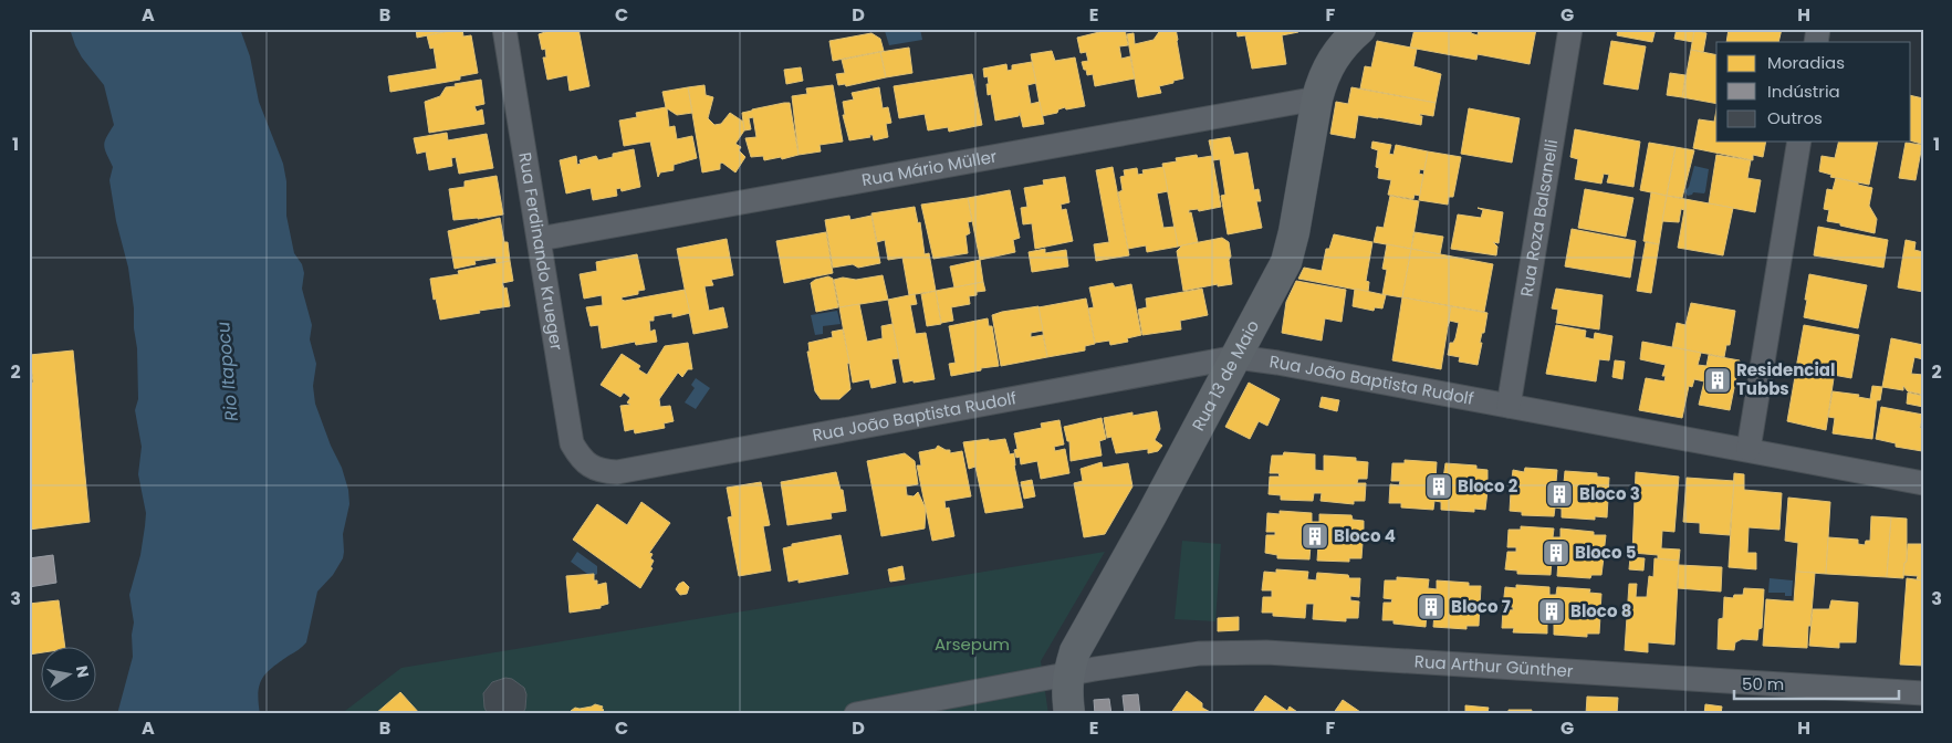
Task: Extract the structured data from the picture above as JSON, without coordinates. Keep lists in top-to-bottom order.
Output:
{
  "streets": {
    "main road": ["Rua 13 de Maio"],
    "street": [
      "Rua Mário Müller",
      "Rua Roza Balsanelli",
      "Rua Ferdinando Krueger",
      "Rua João Baptista Rudolf",
      "Rua Arthur Günther"
    ]
  },
  "crossings": [
    ["Rua Mário Müller", "Rua Ferdinando Krueger"],
    ["Rua Mário Müller", "Rua 13 de Maio"],
    ["Rua Roza Balsanelli", "Rua João Baptista Rudolf"],
    ["Rua Ferdinando Krueger", "Rua João Baptista Rudolf"],
    ["Rua 13 de Maio", "Rua João Baptista Rudolf"],
    ["Rua 13 de Maio", "Rua Arthur Günther"]
  ],
  "water": ["Rio Itapocu"],
  "parks": ["Arsepum"],
  "places": {
    "building": [
      "Residencial Tubbs",
      "Bloco 2",
      "Bloco 3",
      "Bloco 4",
      "Bloco 5",
      "Bloco 7",
      "Bloco 8"
    ]
  },
  "legend": ["Moradias", "Indústria", "Outros"],
  "scale_bar": "50 m",
  "north": "right",
  "grid": {
    "columns": [
      "A",
      "B",
      "C",
      "D",
      "E",
      "F",
      "G",
      "H"
    ],
    "rows": ["1", "2", "3"]
  }
}
